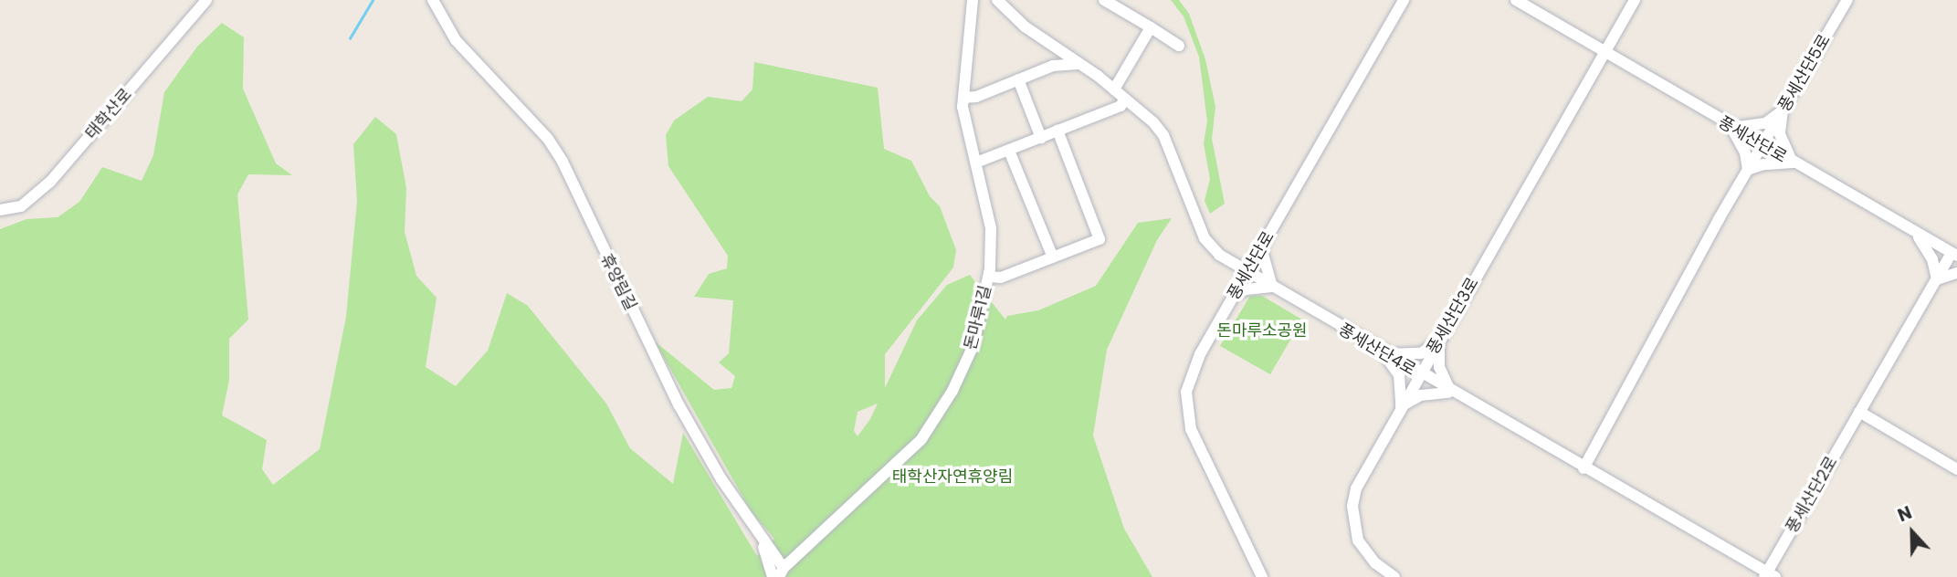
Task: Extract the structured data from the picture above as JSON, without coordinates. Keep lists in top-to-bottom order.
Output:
{
  "streets": {
    "street": [
      "풍세산단5로",
      "태학산로",
      "풍세산단로",
      "휴양림길",
      "풍세산단3로",
      "돈마루1길",
      "풍세산단4로",
      "풍세산단2로"
    ]
  },
  "crossings": [
    ["풍세산단5로", "풍세산단로"],
    ["풍세산단로", "풍세산단3로"],
    ["풍세산단로", "풍세산단4로"],
    ["풍세산단로", "풍세산단2로"],
    ["휴양림길", "돈마루1길"],
    ["풍세산단3로", "풍세산단4로"],
    ["풍세산단4로", "풍세산단2로"]
  ],
  "parks": ["돈마루소공원", "태학산자연휴양림"],
  "north": "top"
}
